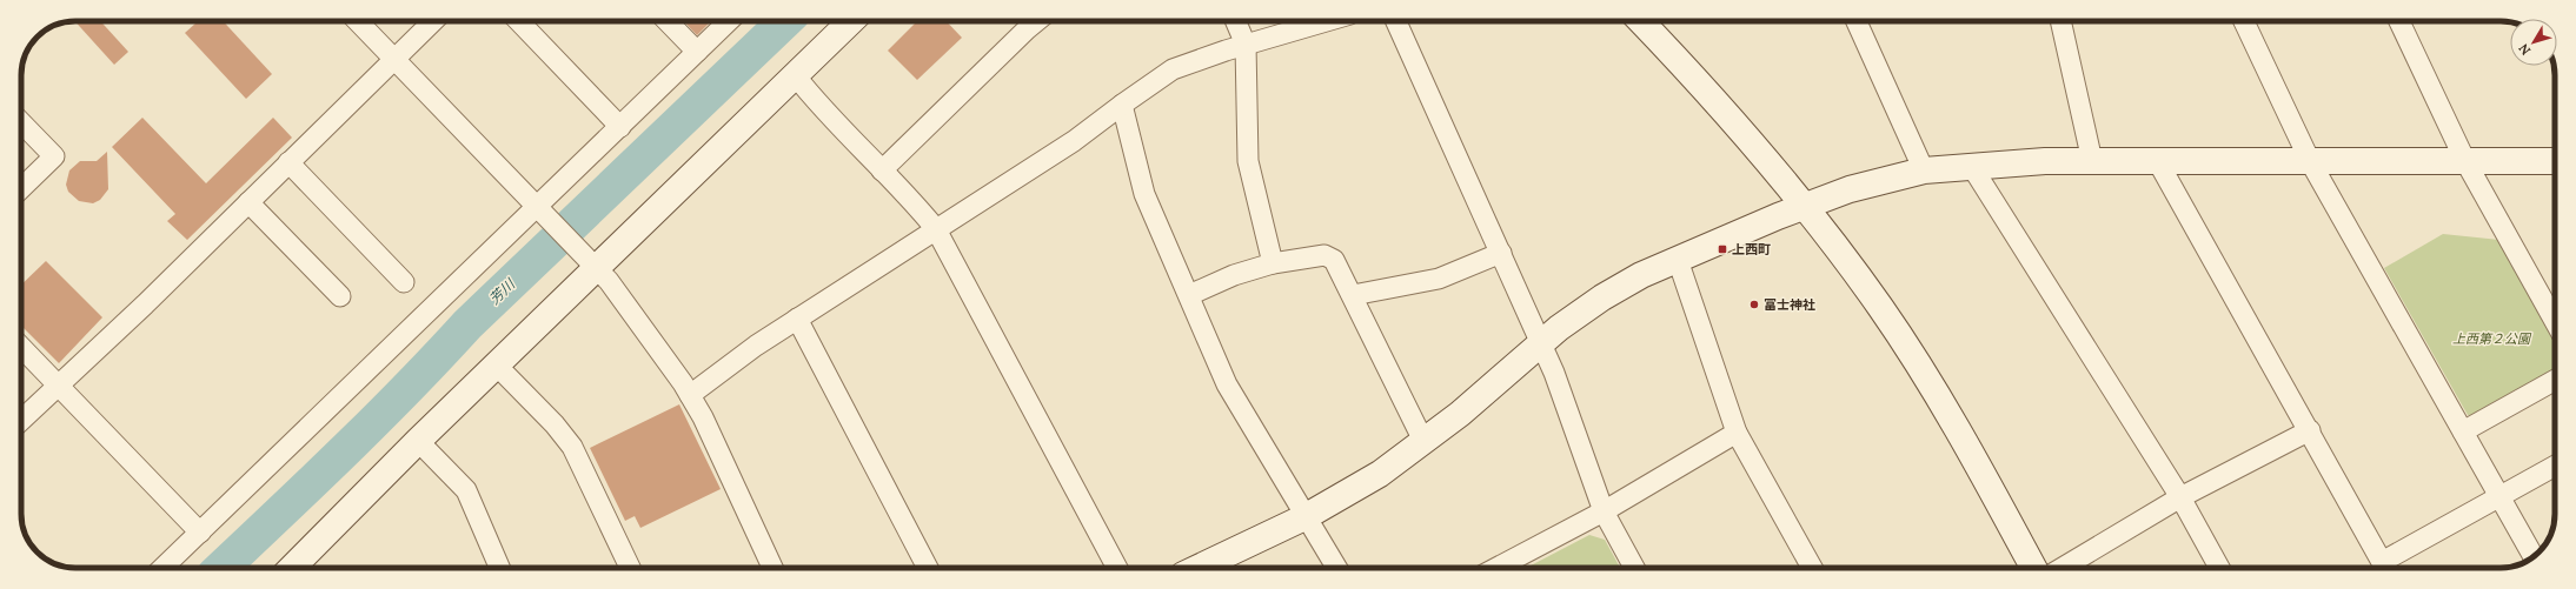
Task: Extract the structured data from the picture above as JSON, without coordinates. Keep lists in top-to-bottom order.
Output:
{
  "water": ["芳川"],
  "parks": ["上西第２公園"],
  "places": {
    "transit": ["上西町"],
    "other": ["冨士神社"]
  },
  "north": "bottom left"
}
